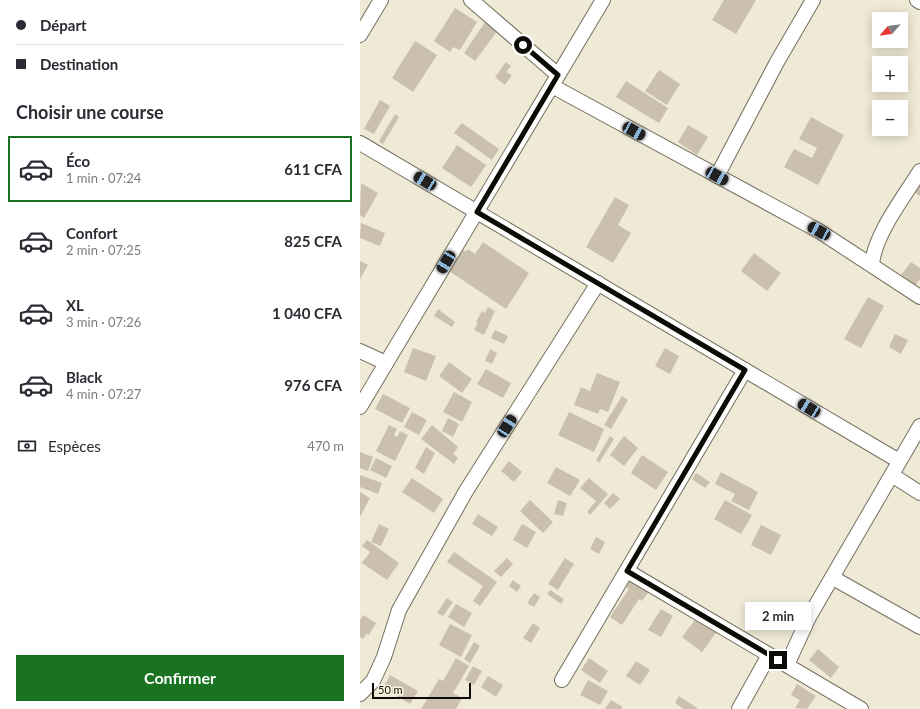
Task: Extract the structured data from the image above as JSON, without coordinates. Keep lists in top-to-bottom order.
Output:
{
  "scale_bar": "50 m",
  "north": "bottom left",
  "page": {
    "banner": ["Départ", "Destination"],
    "map_buttons": ["+", "−"],
    "heading": "Choisir une course",
    "list": [
      {
        "name": "Éco",
        "note": "1 min · 07:24",
        "value": "611 CFA"
      },
      {
        "name": "Confort",
        "note": "2 min · 07:25",
        "value": "825 CFA"
      },
      {
        "name": "XL",
        "note": "3 min · 07:26",
        "value": "1 040 CFA"
      },
      {
        "name": "Black",
        "note": "4 min · 07:27",
        "value": "976 CFA"
      }
    ],
    "pay": ["Espèces", "470 m"],
    "bubble": "2 min",
    "buttons": "Confirmer",
    "scale": "50 m"
  }
}
